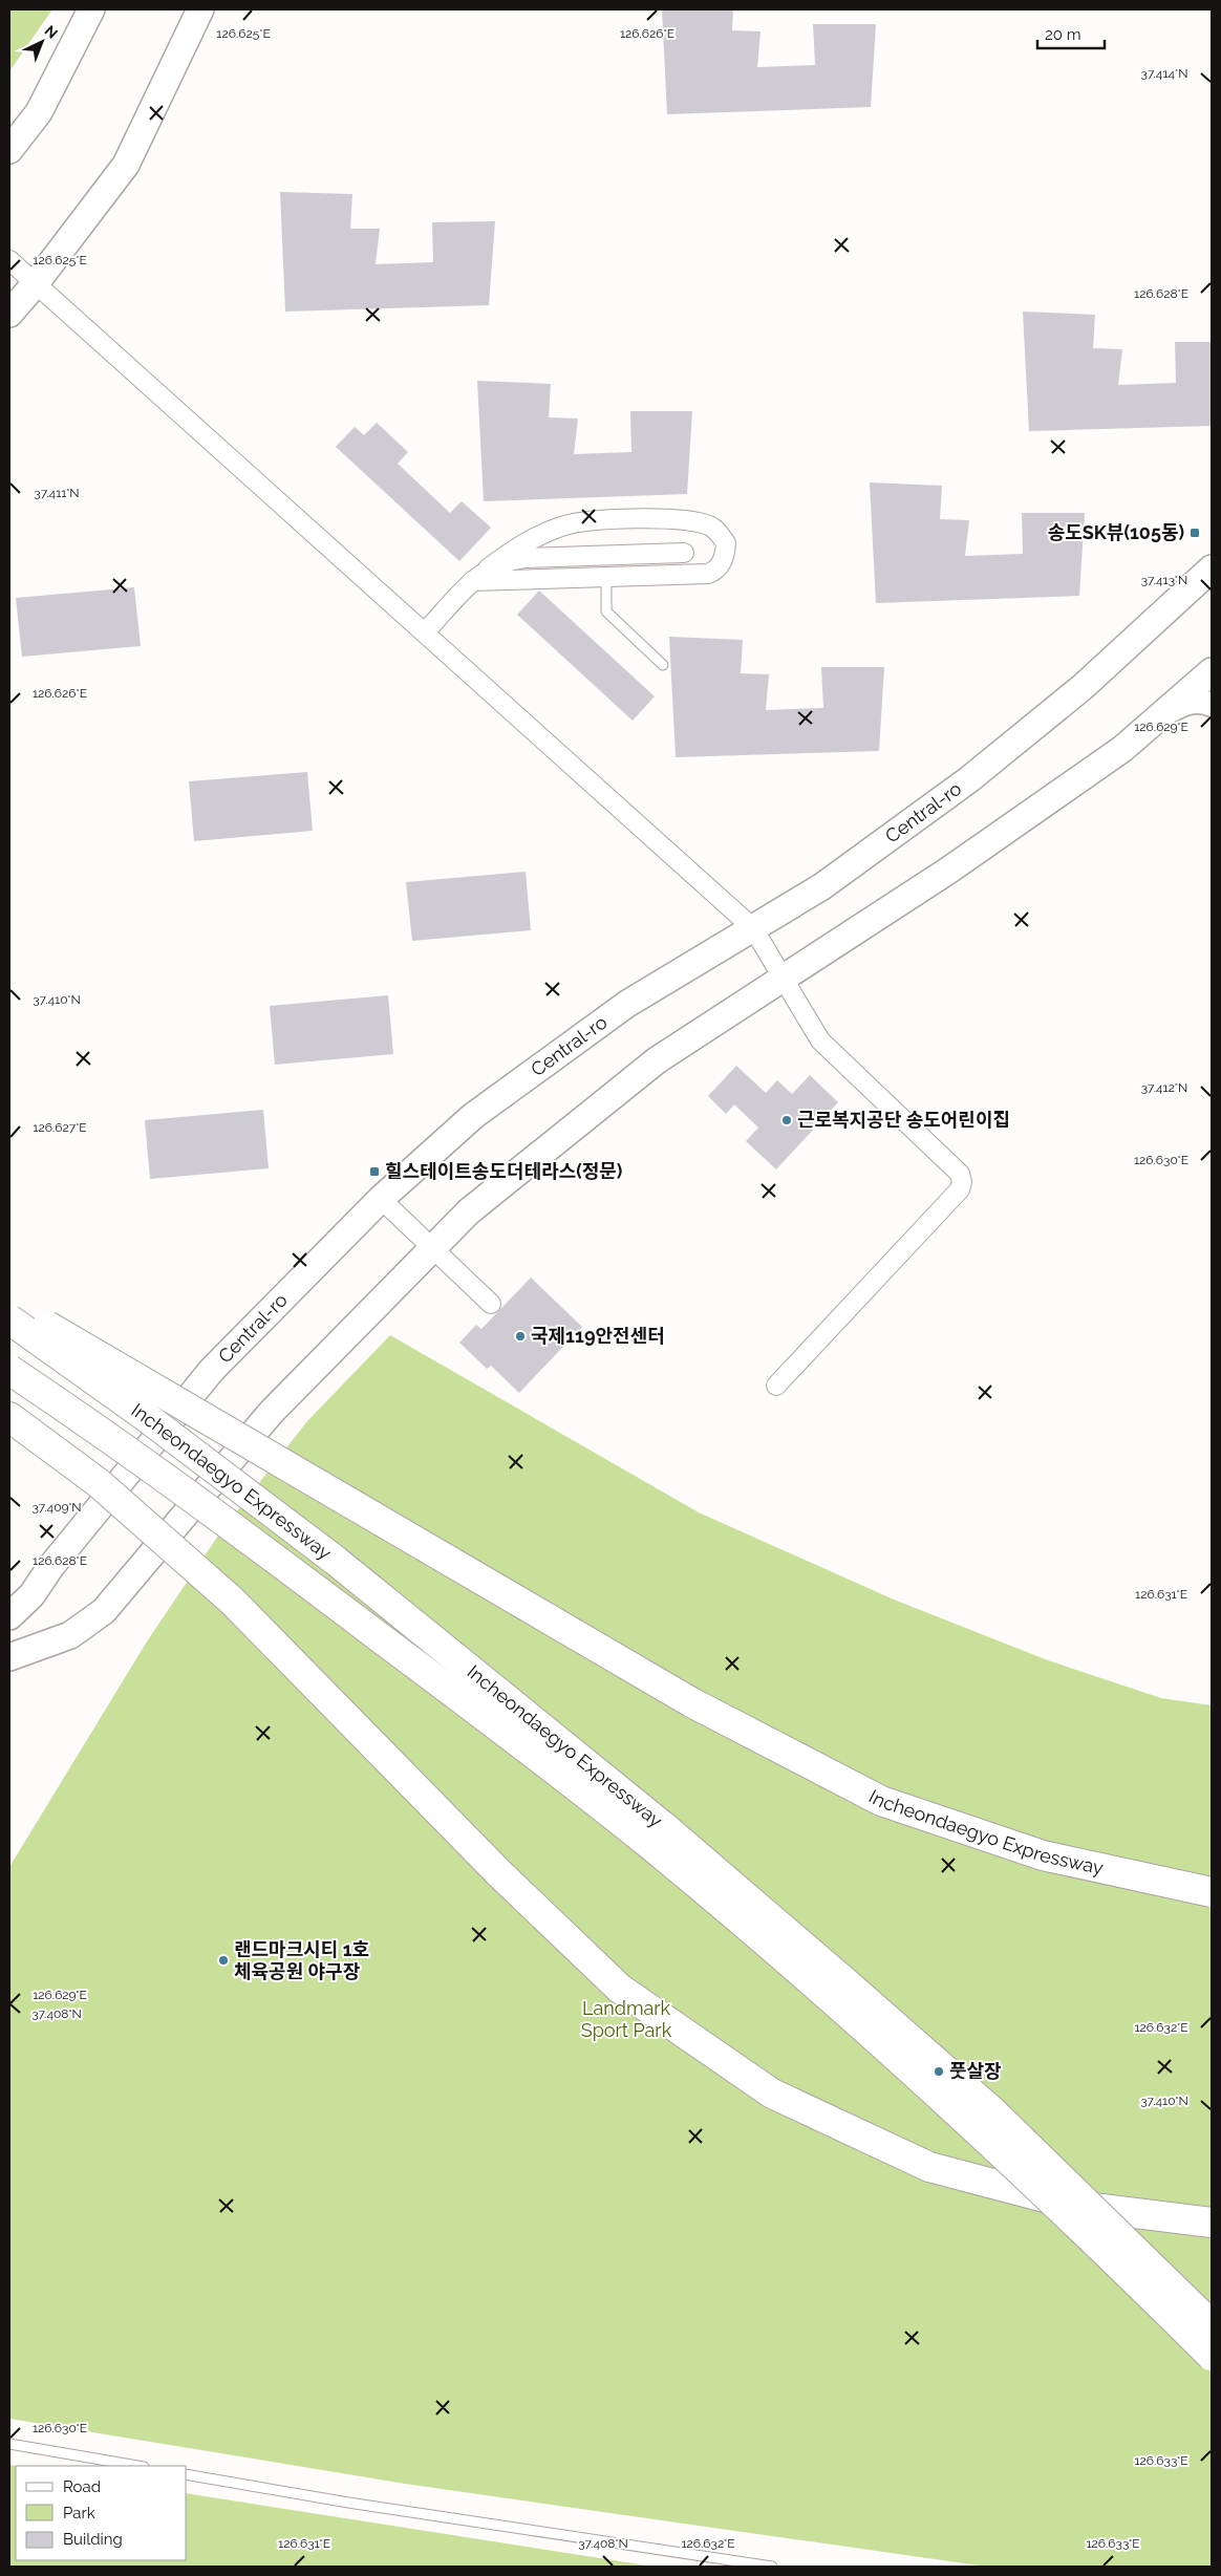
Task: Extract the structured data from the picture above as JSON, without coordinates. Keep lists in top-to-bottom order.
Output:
{
  "streets": {
    "highway": ["Incheondaegyo Expressway"],
    "main road": ["Central-ro"]
  },
  "parks": ["Landmark Sport Park"],
  "places": {
    "transit": ["송도SK뷰(105동)", "힐스테이트송도더테라스(정문)"],
    "other": [
      "근로복지공단 송도어린이집",
      "국제119안전센터",
      "랜드마크시티 1호 체육공원 야구장",
      "풋살장"
    ]
  },
  "legend": ["Road", "Park", "Building"],
  "scale_bar": "20 m",
  "north": "top right",
  "coordinates": [
    "126.625°E",
    "126.626°E",
    "37.414°N",
    "126.628°E",
    "37.411°N",
    "37.413°N",
    "126.629°E",
    "37.410°N",
    "37.412°N",
    "126.627°E",
    "126.630°E",
    "37.409°N",
    "126.631°E",
    "37.408°N",
    "126.632°E",
    "126.633°E"
  ]
}
